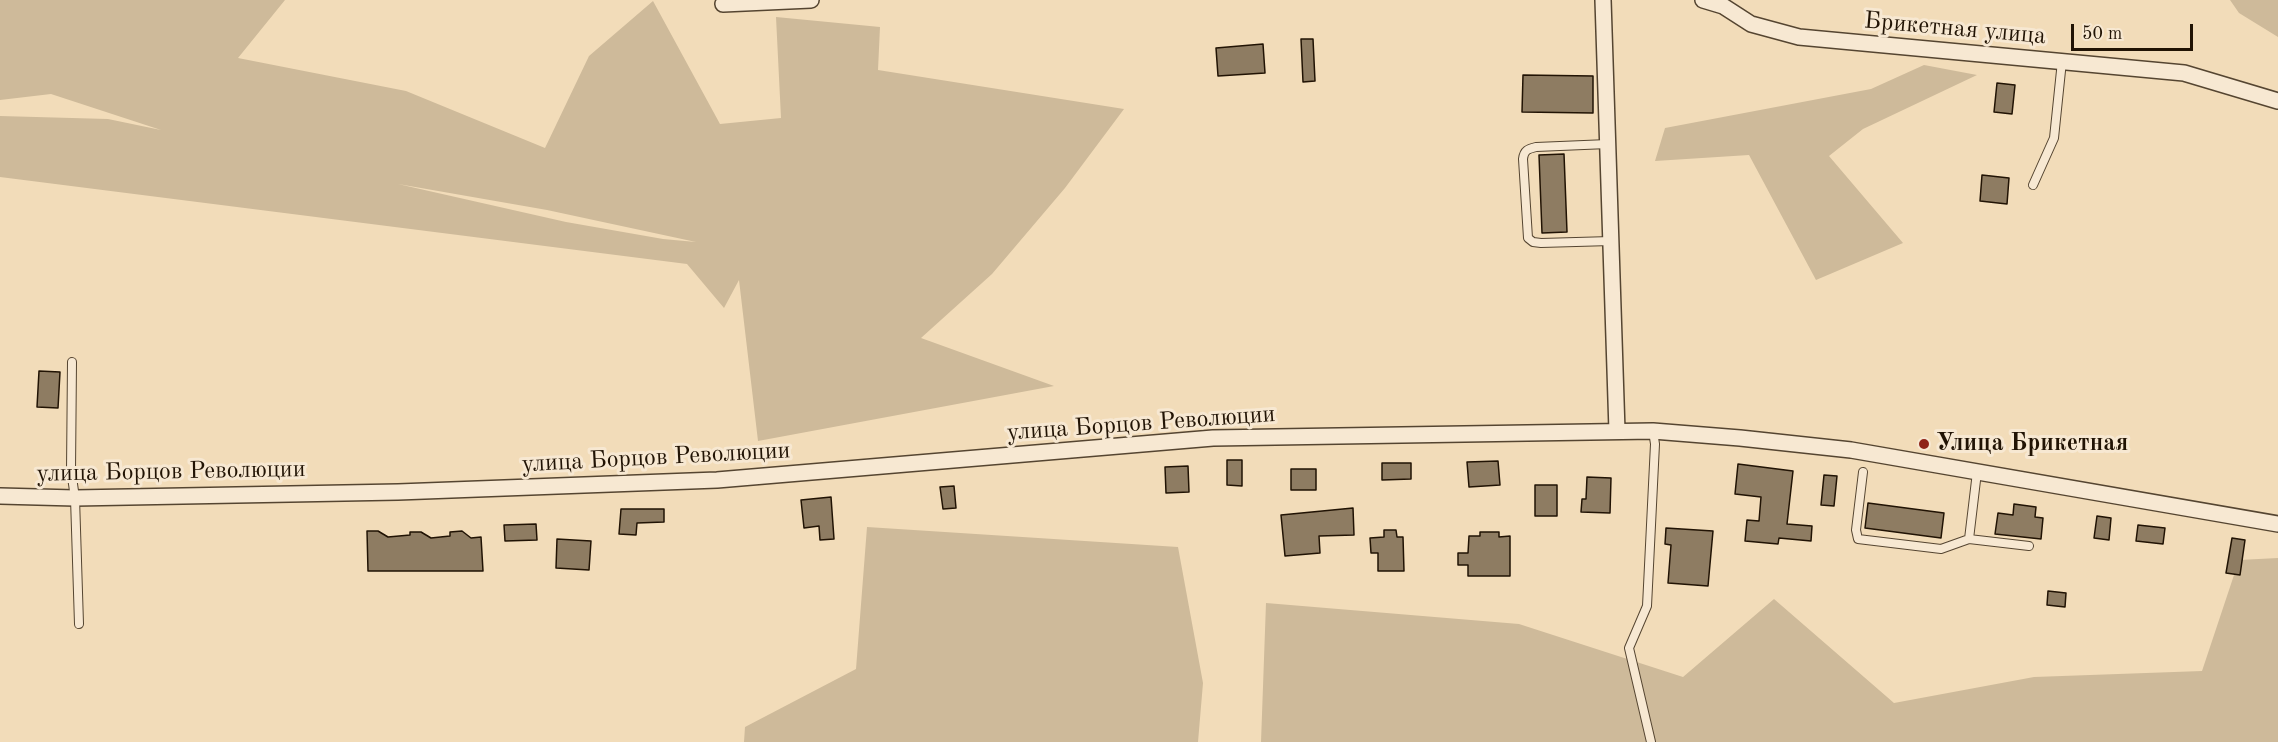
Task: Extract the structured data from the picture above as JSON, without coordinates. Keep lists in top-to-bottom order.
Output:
{
  "streets": {
    "street": ["Брикетная улица", "улица Борцов Революции"]
  },
  "places": ["Улица Брикетная"],
  "scale_bar": "50 m"
}
